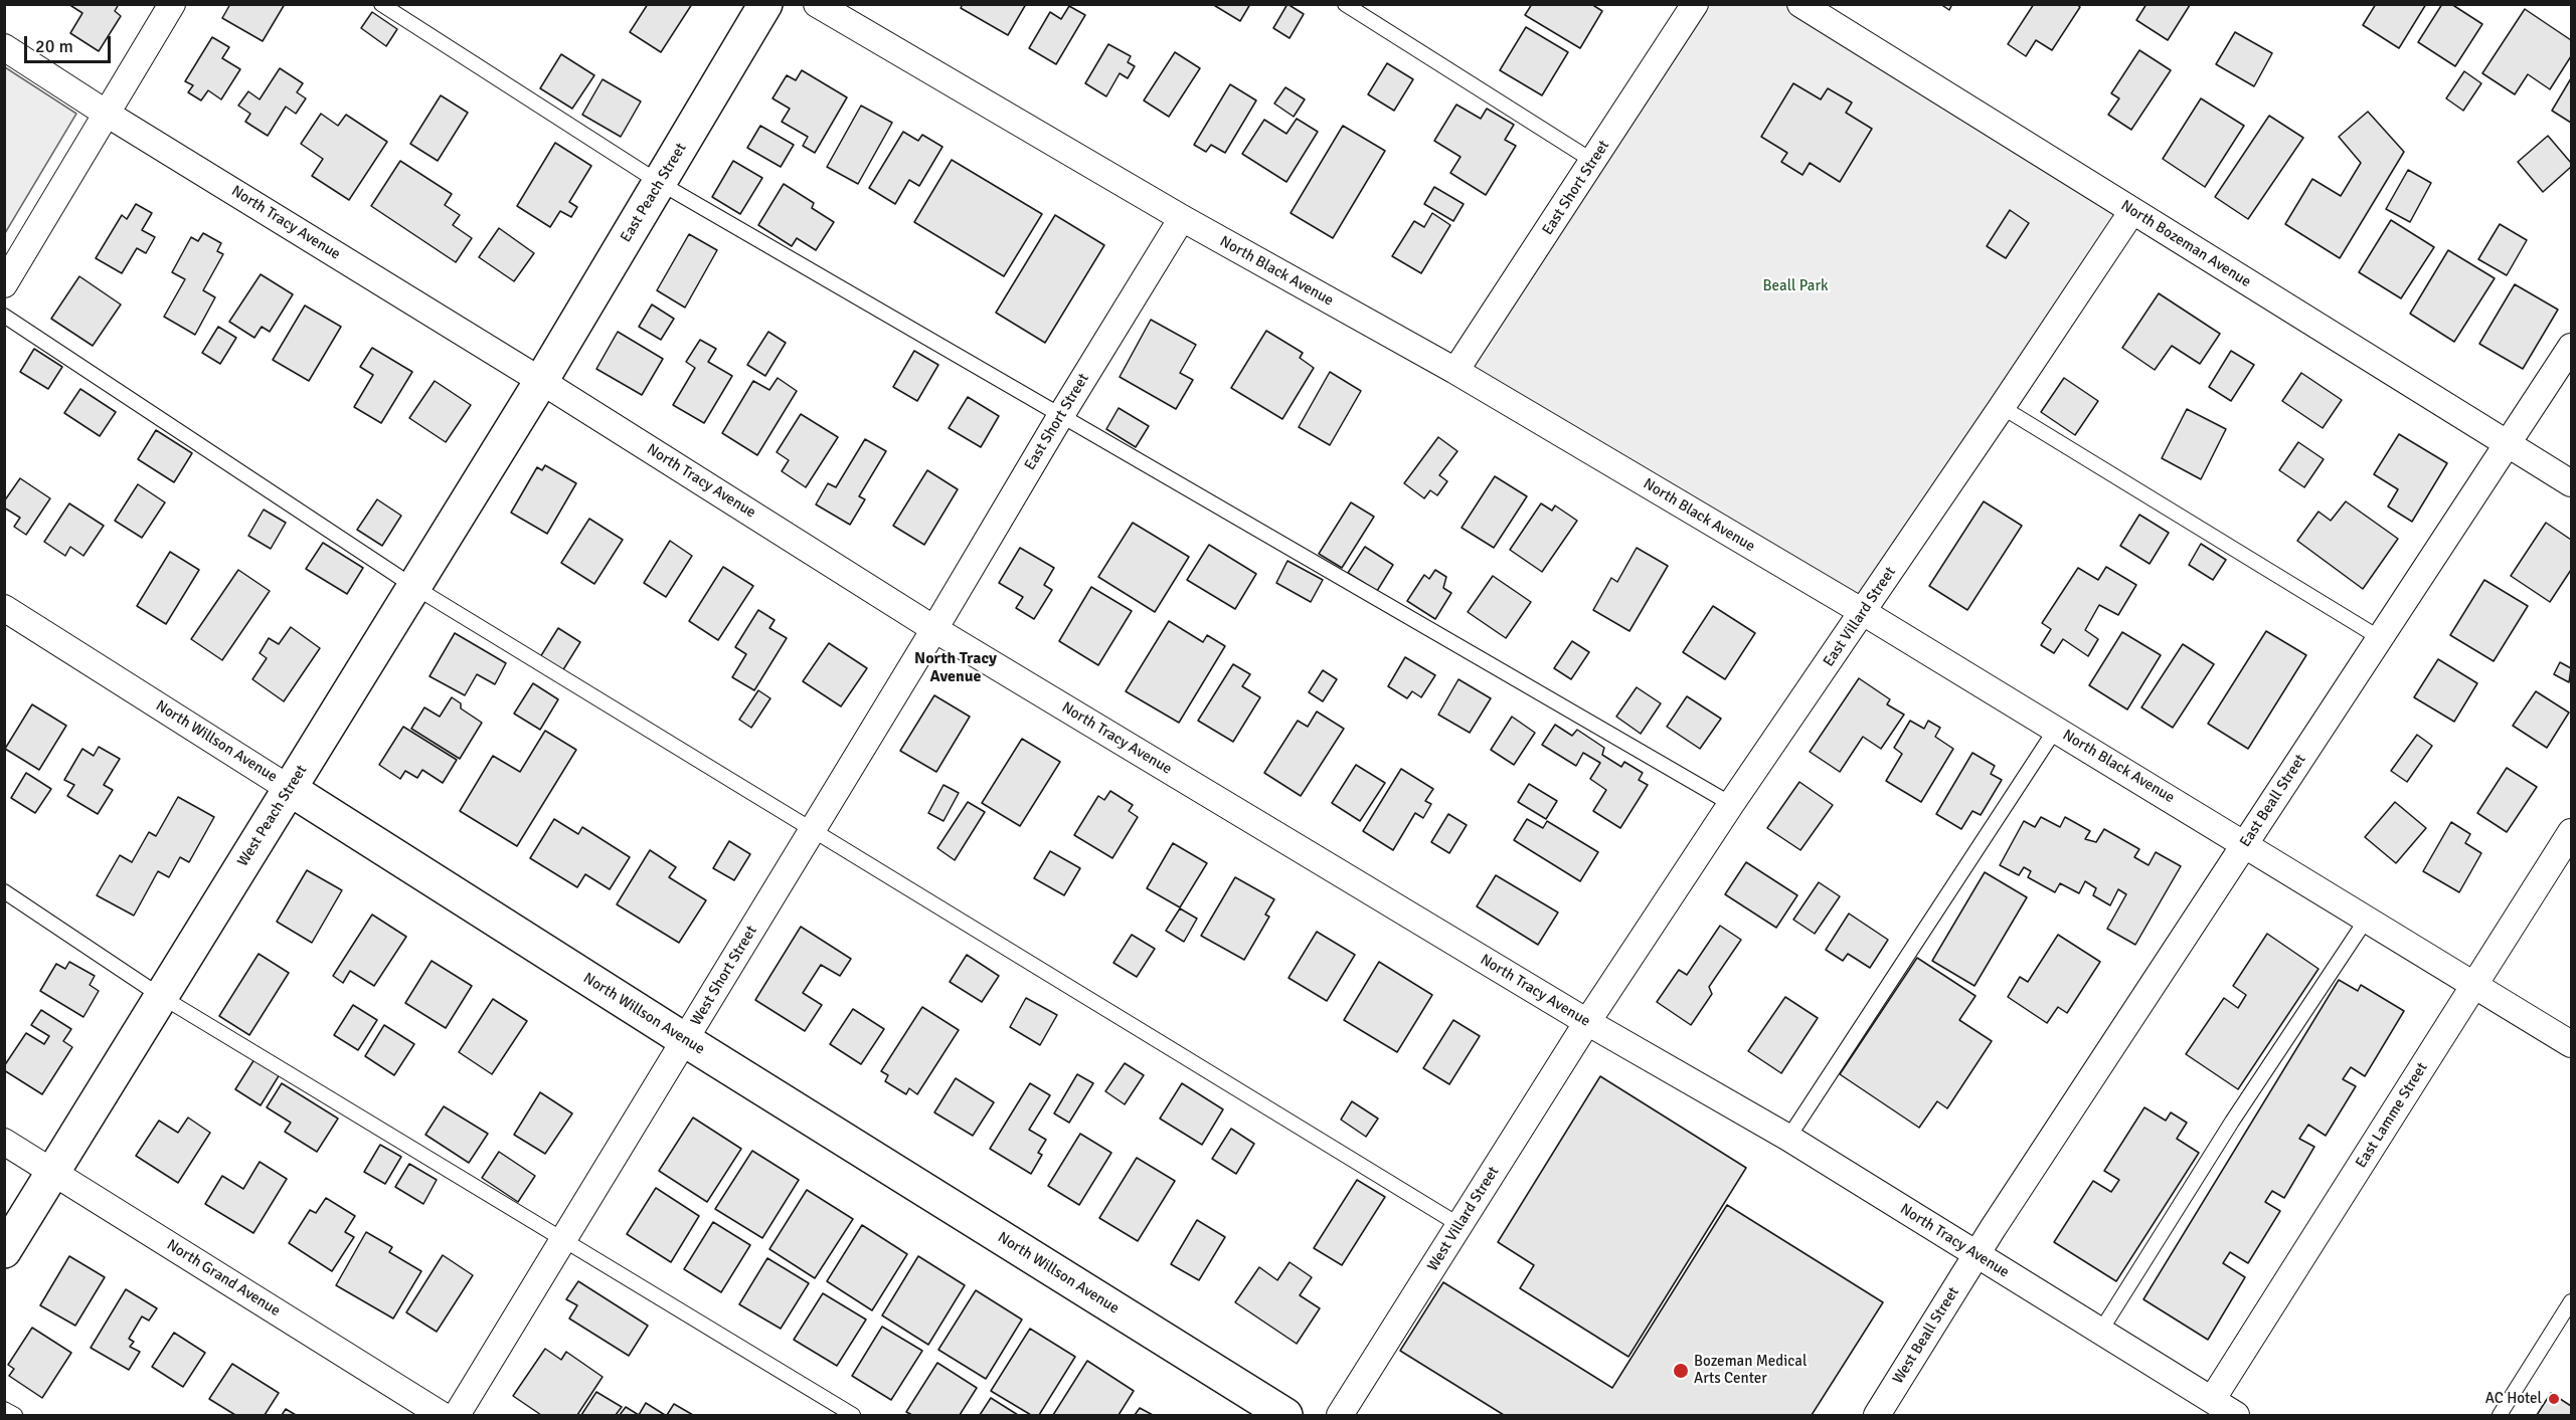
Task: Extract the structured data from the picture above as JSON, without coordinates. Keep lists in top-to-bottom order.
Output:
{
  "streets": {
    "main road": ["East Peach Street", "North Willson Avenue", "West Peach Street"],
    "street": [
      "East Short Street",
      "North Tracy Avenue",
      "North Bozeman Avenue",
      "North Black Avenue",
      "East Villard Street",
      "East Beall Street",
      "West Short Street",
      "East Lamme Street",
      "West Villard Street",
      "North Grand Avenue",
      "West Beall Street"
    ]
  },
  "crossings": [
    ["East Short Street", "North Tracy Avenue"],
    ["East Short Street", "North Black Avenue"],
    ["East Short Street", "West Short Street"],
    ["East Peach Street", "North Tracy Avenue"],
    ["East Peach Street", "West Peach Street"],
    ["North Tracy Avenue", "East Villard Street"],
    ["North Tracy Avenue", "East Beall Street"],
    ["North Tracy Avenue", "West Peach Street"],
    ["North Tracy Avenue", "West Short Street"],
    ["North Tracy Avenue", "East Lamme Street"],
    ["North Tracy Avenue", "West Villard Street"],
    ["North Tracy Avenue", "West Beall Street"],
    ["North Bozeman Avenue", "East Villard Street"],
    ["North Bozeman Avenue", "East Beall Street"],
    ["North Black Avenue", "East Villard Street"],
    ["North Black Avenue", "East Beall Street"],
    ["North Black Avenue", "East Lamme Street"],
    ["East Villard Street", "West Villard Street"],
    ["North Willson Avenue", "West Peach Street"],
    ["North Willson Avenue", "West Short Street"],
    ["East Beall Street", "West Beall Street"],
    ["West Peach Street", "North Grand Avenue"]
  ],
  "districts": ["North Tracy Avenue"],
  "parks": ["Beall Park"],
  "places": ["Bozeman Medical Arts Center", "AC Hotel"],
  "scale_bar": "20 m"
}
